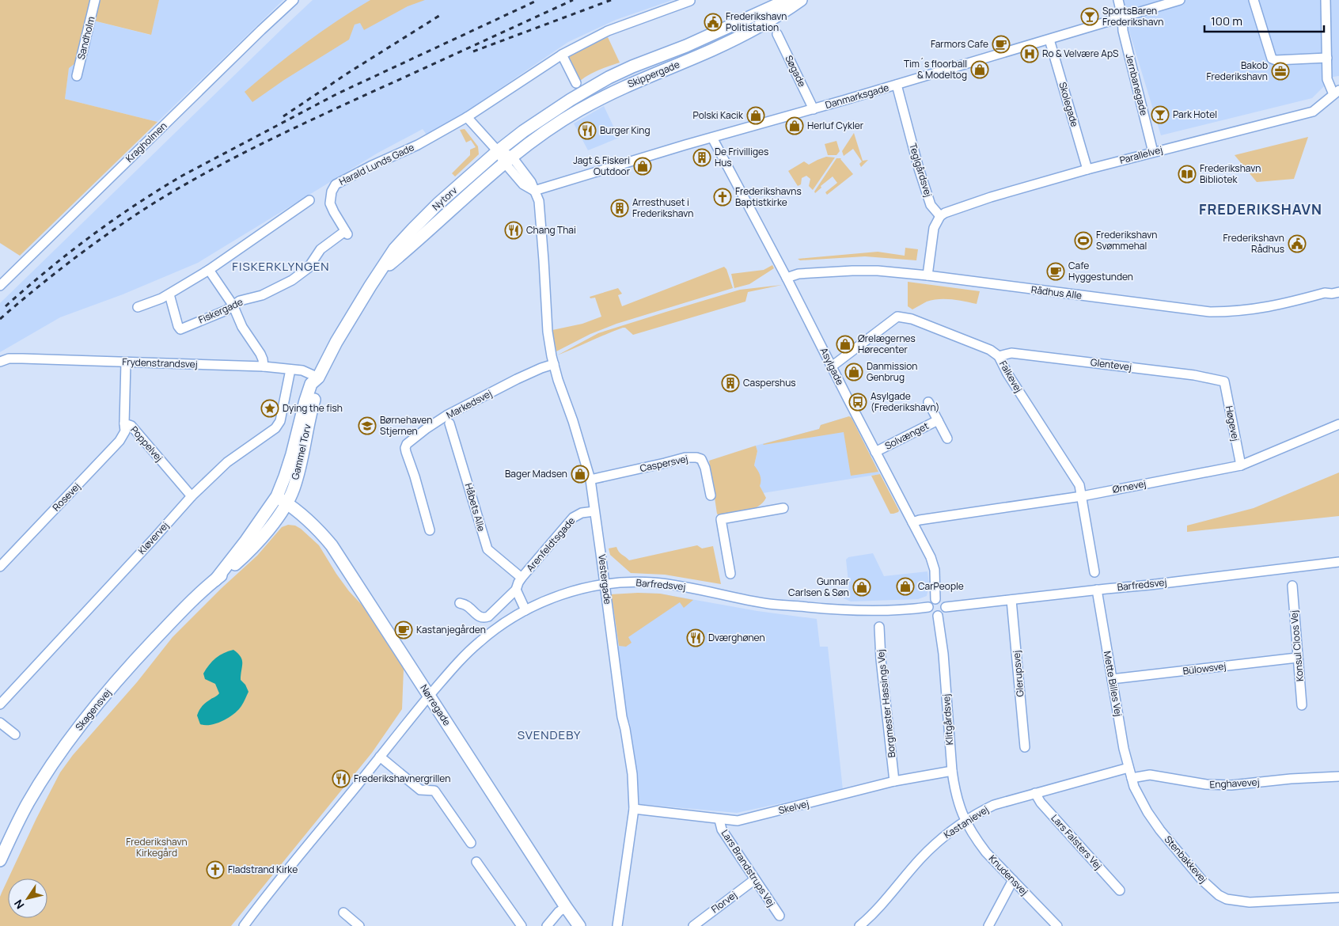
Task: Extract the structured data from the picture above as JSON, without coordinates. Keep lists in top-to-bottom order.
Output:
{
  "streets": {
    "main road": [
      "Skippergade",
      "Nytorv",
      "Gammel Torv",
      "Nørregade",
      "Skagensvej"
    ],
    "street": [
      "Sandholm",
      "Søgade",
      "Jernbanegade",
      "Danmarksgade",
      "Skolegade",
      "Kragholmen",
      "Parallelvej",
      "Harald Lunds Gade",
      "Teglgårdsvej",
      "Rådhus Alle",
      "Fiskergade",
      "Frydenstrandsvej",
      "Glentevej",
      "Asylgade",
      "Falkevej",
      "Markedsvej",
      "Høgevej",
      "Solvænget",
      "Poppelvej",
      "Caspersvej",
      "Ørnevej",
      "Rosevej",
      "Håbets Alle",
      "Kløvervej",
      "Arenfeldtsgade",
      "Vestergade",
      "Barfredsvej",
      "Konsul Cloos Vej",
      "Bülowsvej",
      "Glerupsvej",
      "Mette Billes Vej",
      "Borgmester Hassings Vej",
      "Klitgårdsvej",
      "Enghavevej",
      "Skelvej",
      "Kastanievej",
      "Lars Falsters Vej",
      "Stenbakkevej",
      "Lars Brandstrups Vej",
      "Knudensvej",
      "Florvej"
    ]
  },
  "crossings": [
    ["Søgade", "Danmarksgade"],
    ["Skippergade", "Nytorv"],
    ["Jernbanegade", "Danmarksgade"],
    ["Jernbanegade", "Parallelvej"],
    ["Danmarksgade", "Skolegade"],
    ["Danmarksgade", "Teglgårdsvej"],
    ["Danmarksgade", "Asylgade"],
    ["Danmarksgade", "Vestergade"],
    ["Skolegade", "Parallelvej"],
    ["Parallelvej", "Teglgårdsvej"],
    ["Harald Lunds Gade", "Fiskergade"],
    ["Nytorv", "Gammel Torv"],
    ["Rådhus Alle", "Asylgade"],
    ["Frydenstrandsvej", "Poppelvej"],
    ["Frydenstrandsvej", "Gammel Torv"],
    ["Frydenstrandsvej", "Kløvervej"],
    ["Glentevej", "Falkevej"],
    ["Glentevej", "Høgevej"],
    ["Asylgade", "Falkevej"],
    ["Asylgade", "Solvænget"],
    ["Asylgade", "Ørnevej"],
    ["Asylgade", "Barfredsvej"],
    ["Asylgade", "Klitgårdsvej"],
    ["Falkevej", "Ørnevej"],
    ["Markedsvej", "Vestergade"],
    ["Høgevej", "Ørnevej"],
    ["Poppelvej", "Rosevej"],
    ["Poppelvej", "Kløvervej"],
    ["Gammel Torv", "Nørregade"],
    ["Gammel Torv", "Skagensvej"],
    ["Caspersvej", "Vestergade"],
    ["Håbets Alle", "Arenfeldtsgade"],
    ["Arenfeldtsgade", "Vestergade"],
    ["Vestergade", "Barfredsvej"],
    ["Vestergade", "Skelvej"],
    ["Barfredsvej", "Glerupsvej"],
    ["Barfredsvej", "Mette Billes Vej"],
    ["Barfredsvej", "Nørregade"],
    ["Barfredsvej", "Klitgårdsvej"],
    ["Konsul Cloos Vej", "Bülowsvej"],
    ["Bülowsvej", "Mette Billes Vej"],
    ["Mette Billes Vej", "Enghavevej"],
    ["Mette Billes Vej", "Kastanievej"],
    ["Mette Billes Vej", "Stenbakkevej"],
    ["Borgmester Hassings Vej", "Skelvej"],
    ["Nørregade", "Skagensvej"],
    ["Klitgårdsvej", "Skelvej"],
    ["Klitgårdsvej", "Kastanievej"],
    ["Klitgårdsvej", "Knudensvej"],
    ["Enghavevej", "Stenbakkevej"],
    ["Skelvej", "Lars Brandstrups Vej"],
    ["Kastanievej", "Lars Falsters Vej"],
    ["Kastanievej", "Knudensvej"],
    ["Lars Brandstrups Vej", "Florvej"]
  ],
  "districts": ["FREDERIKSHAVN", "FISKERKLYNGEN", "SVENDEBY"],
  "parks": ["Frederikshavn Kirkegård"],
  "places": {
    "bar": ["SportsBaren Frederikshavn", "Park Hotel"],
    "public building": ["Frederikshavn Politistation", "Frederikshavn Rådhus"],
    "cafe": ["Farmors Cafe", "Cafe Hyggestunden", "Kastanjegården"],
    "hospital": ["Ro & Velvære ApS"],
    "shop": [
      "Tim´s floorball & Modeltog",
      "Polski Kacik",
      "Herluf Cykler",
      "Jagt & Fiskeri Outdoor",
      "Ørelægernes Hørecenter",
      "Danmission Genbrug",
      "Bager Madsen",
      "CarPeople",
      "Gunnar Carlsen & Søn"
    ],
    "office": ["Bakob Frederikshavn"],
    "restaurant": [
      "Burger King",
      "Chang Thai",
      "Dværghønen",
      "Frederikshavnergrillen"
    ],
    "building": ["De Frivilliges Hus", "Arresthuset i Frederikshavn", "Caspershus"],
    "library": ["Frederikshavn Bibliotek"],
    "church": ["Frederikshavns Baptistkirke", "Fladstrand Kirke"],
    "sports": ["Frederikshavn Svømmehal"],
    "bus stop": ["Asylgade (Frederikshavn)"],
    "place": ["Dying the fish"],
    "school or university": ["Børnehaven Stjernen"]
  },
  "scale_bar": "100 m",
  "north": "bottom left"
}
